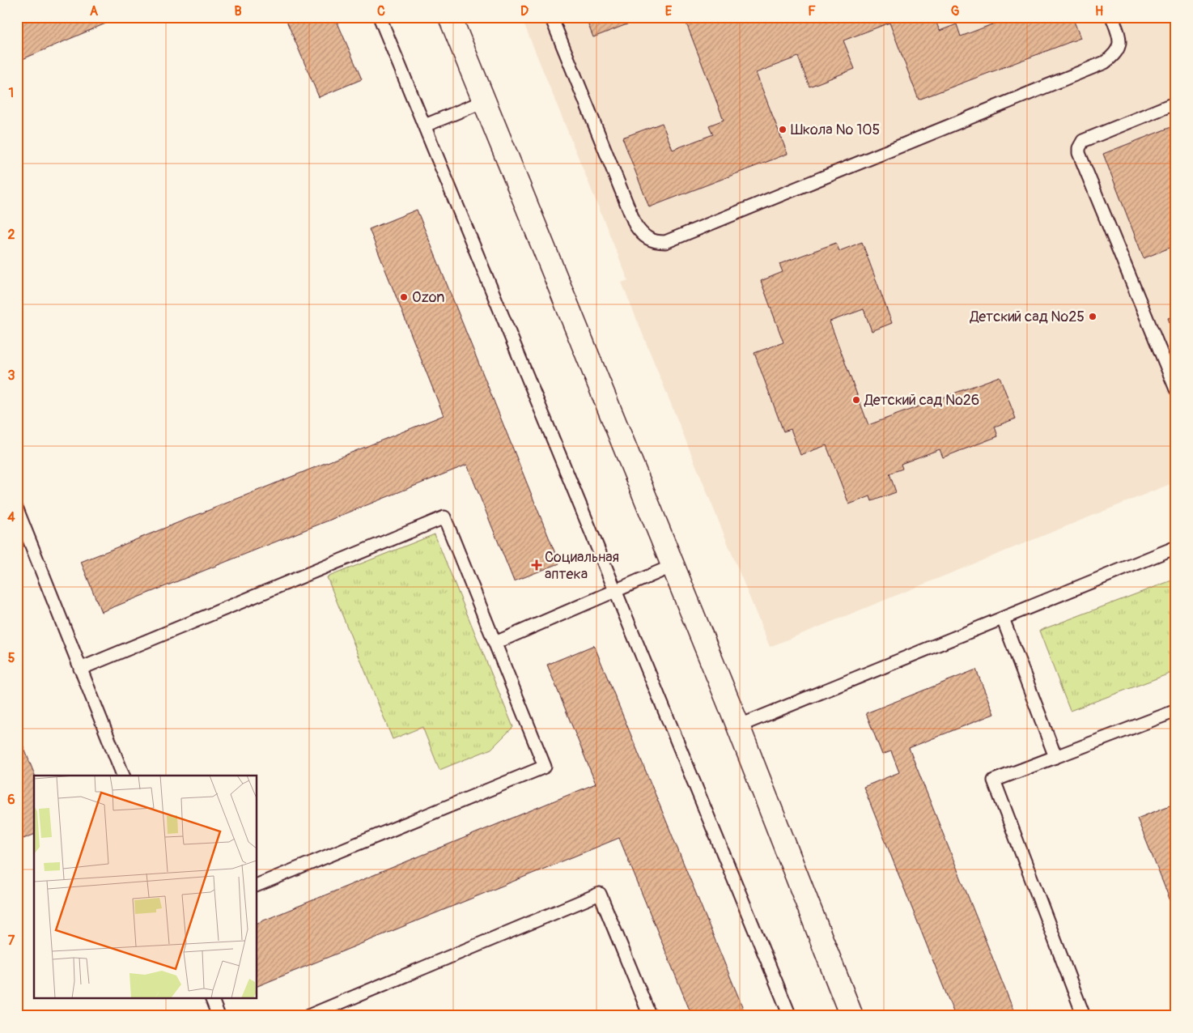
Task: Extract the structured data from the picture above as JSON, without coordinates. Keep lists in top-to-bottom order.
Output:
{
  "places": {
    "other": [
      "Школа № 105",
      "Ozon",
      "Детский сад №25",
      "Детский сад №26"
    ],
    "health": ["Социальная аптека"]
  },
  "grid": {
    "columns": [
      "A",
      "B",
      "C",
      "D",
      "E",
      "F",
      "G",
      "H"
    ],
    "rows": [
      "1",
      "2",
      "3",
      "4",
      "5",
      "6",
      "7"
    ]
  }
}
